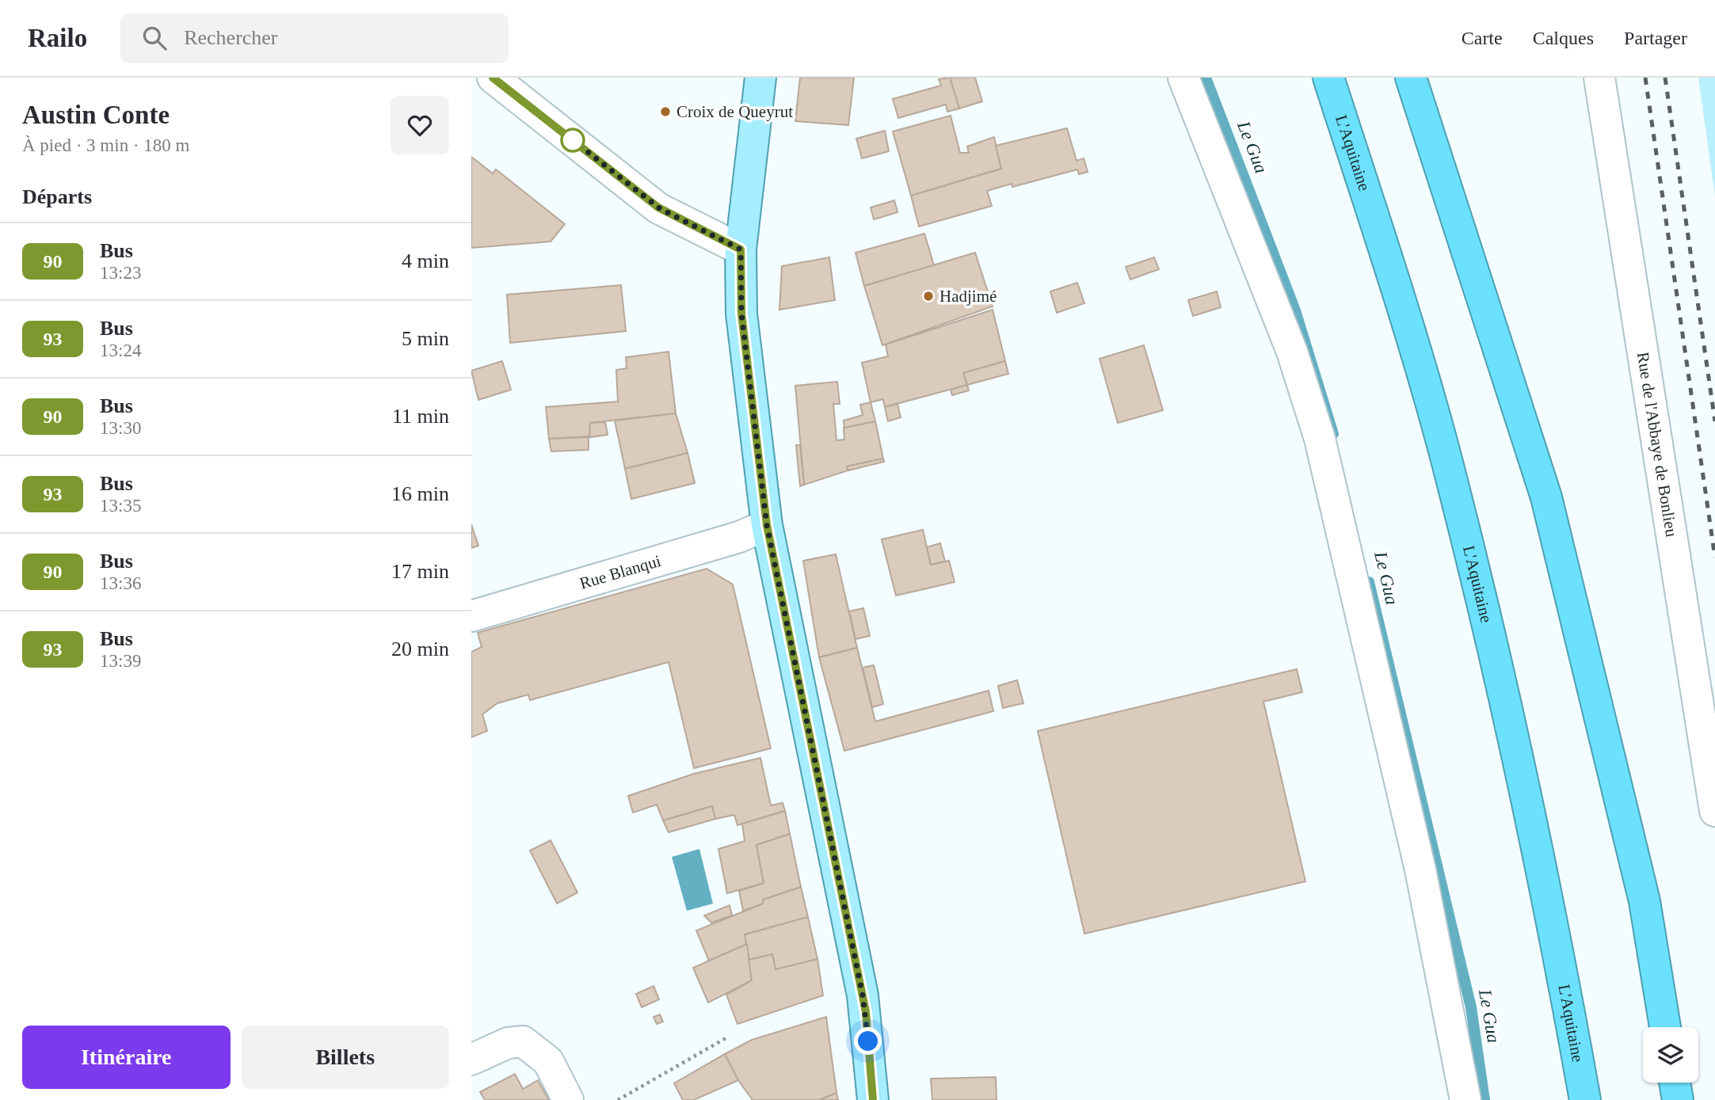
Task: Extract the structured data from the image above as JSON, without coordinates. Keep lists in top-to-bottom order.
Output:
{
  "streets": {
    "highway": ["L'Aquitaine"],
    "street": ["Rue de l'Abbaye de Bonlieu", "Rue Blanqui"]
  },
  "water": ["Le Gua"],
  "places": ["Croix de Queyrut", "Hadjimé"],
  "lines": ["bus line 90"],
  "page": {
    "header": "Railo",
    "search": "Rechercher",
    "nav": ["Carte", "Calques", "Partager"],
    "heading": [
      ["Austin Conte", "À pied · 3 min · 180 m"],
      "Départs"
    ],
    "list": [
      {
        "mark": "90",
        "name": "Bus",
        "note": "13:23",
        "value": "4 min"
      },
      {
        "mark": "93",
        "name": "Bus",
        "note": "13:24",
        "value": "5 min"
      },
      {
        "mark": "90",
        "name": "Bus",
        "note": "13:30",
        "value": "11 min"
      },
      {
        "mark": "93",
        "name": "Bus",
        "note": "13:35",
        "value": "16 min"
      },
      {
        "mark": "90",
        "name": "Bus",
        "note": "13:36",
        "value": "17 min"
      },
      {
        "mark": "93",
        "name": "Bus",
        "note": "13:39",
        "value": "20 min"
      }
    ],
    "buttons": ["Itinéraire", "Billets"]
  }
}
